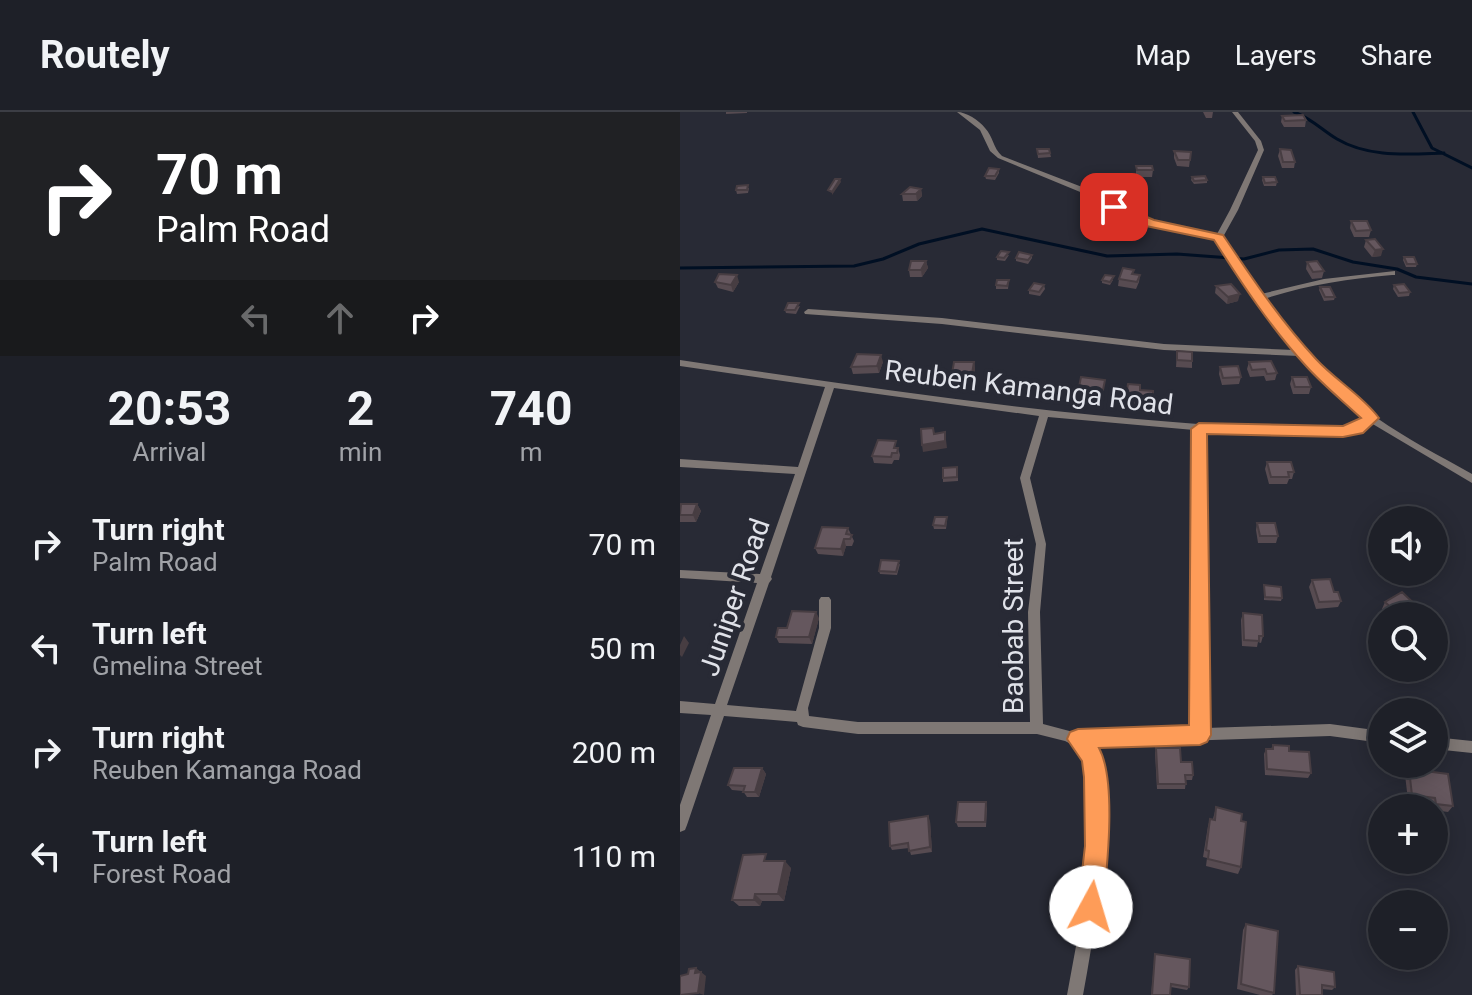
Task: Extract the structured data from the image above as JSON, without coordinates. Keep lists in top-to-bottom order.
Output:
{
  "streets": {
    "street": ["Reuben Kamanga Road", "Juniper Road", "Baobab Street"]
  },
  "crossings": [
    ["Reuben Kamanga Road", "Juniper Road"],
    ["Reuben Kamanga Road", "Baobab Street"]
  ],
  "page": {
    "header": "Routely",
    "nav": ["Map", "Layers", "Share"],
    "turn": ["70 m", "Palm Road"],
    "eta": [
      "20:53",
      "Arrival",
      "2",
      "min",
      "740",
      "m"
    ],
    "list": [
      {
        "name": "Turn right",
        "note": "Palm Road",
        "value": "70 m"
      },
      {
        "name": "Turn left",
        "note": "Gmelina Street",
        "value": "50 m"
      },
      {
        "name": "Turn right",
        "note": "Reuben Kamanga Road",
        "value": "200 m"
      },
      {
        "name": "Turn left",
        "note": "Forest Road",
        "value": "110 m"
      }
    ],
    "map_buttons": ["+", "−"]
  }
}
